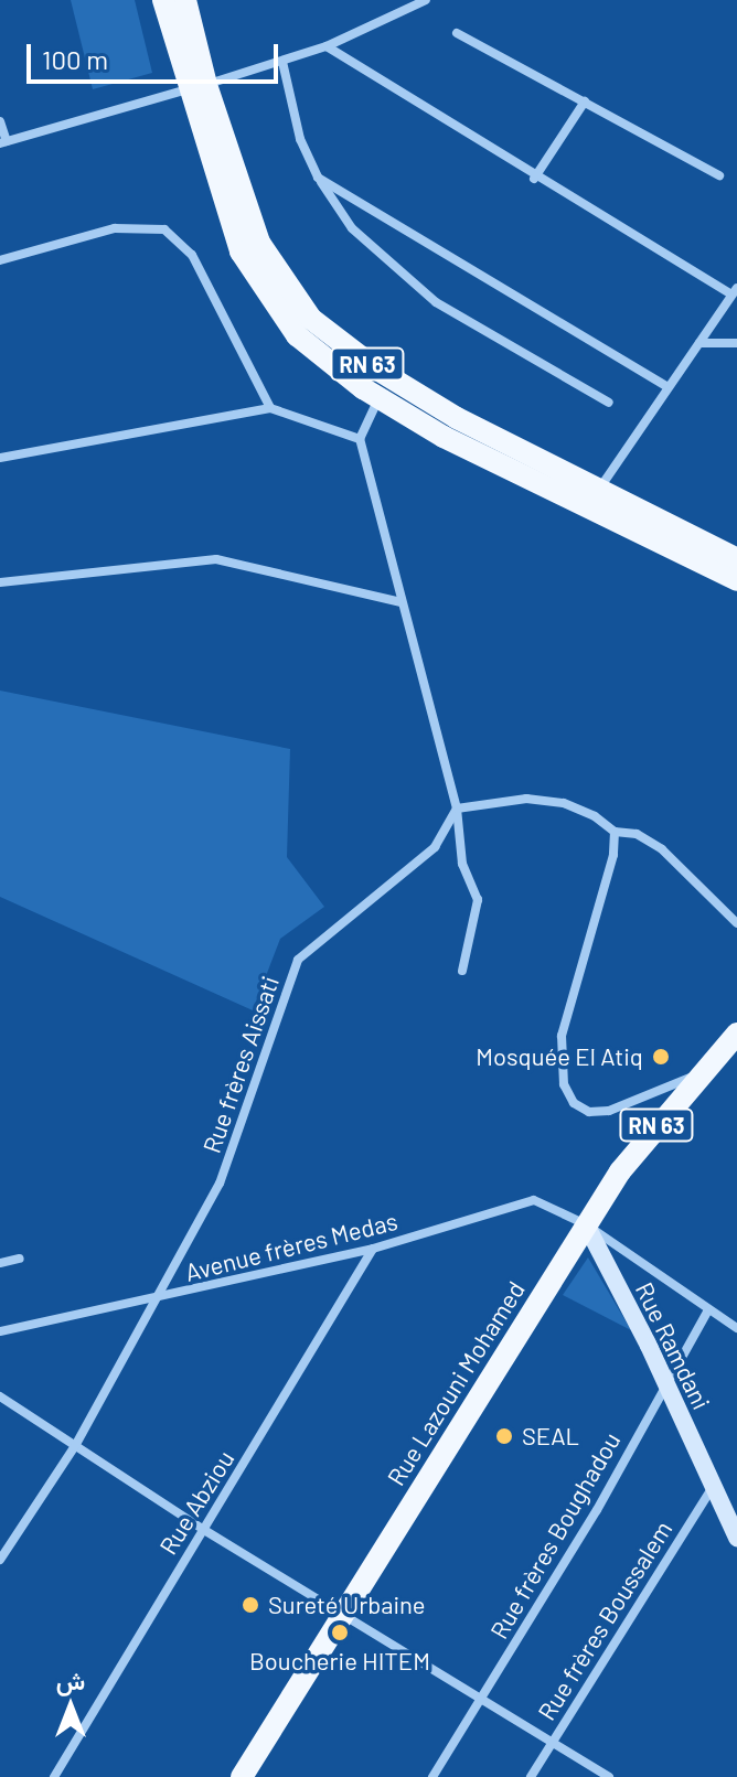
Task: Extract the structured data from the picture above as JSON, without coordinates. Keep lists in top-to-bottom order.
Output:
{
  "streets": {
    "main road": ["RN 63", "Rue Ramdani", "Rue Lazouni Mohamed"],
    "street": [
      "Rue frères Aissati",
      "Avenue frères Medas",
      "Rue Abziou",
      "Rue frères Boughadou",
      "Rue frères Boussalem"
    ]
  },
  "crossings": [
    ["Rue frères Aissati", "Avenue frères Medas"],
    ["Avenue frères Medas", "Rue Ramdani"],
    ["Avenue frères Medas", "Rue Lazouni Mohamed"],
    ["Avenue frères Medas", "Rue Abziou"],
    ["Avenue frères Medas", "Rue frères Boughadou"],
    ["Rue Ramdani", "Rue Lazouni Mohamed"],
    ["Rue Ramdani", "Rue frères Boughadou"],
    ["Rue Ramdani", "Rue frères Boussalem"]
  ],
  "places": [
    "Mosquée El Atiq",
    "SEAL",
    "Sureté Urbaine",
    "Boucherie HITEM"
  ],
  "scale_bar": "100 m",
  "north": "top"
}
